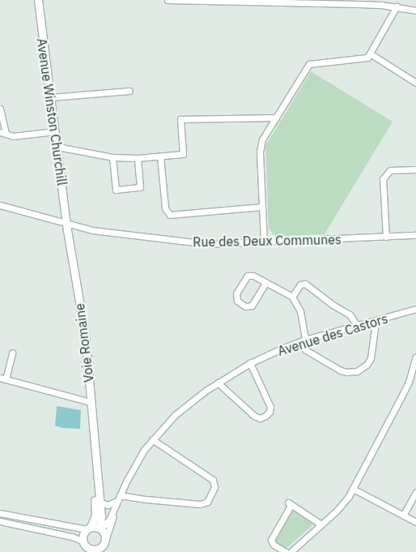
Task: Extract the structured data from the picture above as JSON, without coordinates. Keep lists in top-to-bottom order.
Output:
{
  "streets": {
    "street": [
      "Avenue Winston Churchill",
      "Rue des Deux Communes",
      "Avenue des Castors",
      "Voie Romaine"
    ]
  },
  "crossings": [
    ["Avenue Winston Churchill", "Rue des Deux Communes"],
    ["Avenue Winston Churchill", "Voie Romaine"],
    ["Rue des Deux Communes", "Voie Romaine"],
    ["Avenue des Castors", "Voie Romaine"]
  ]
}
